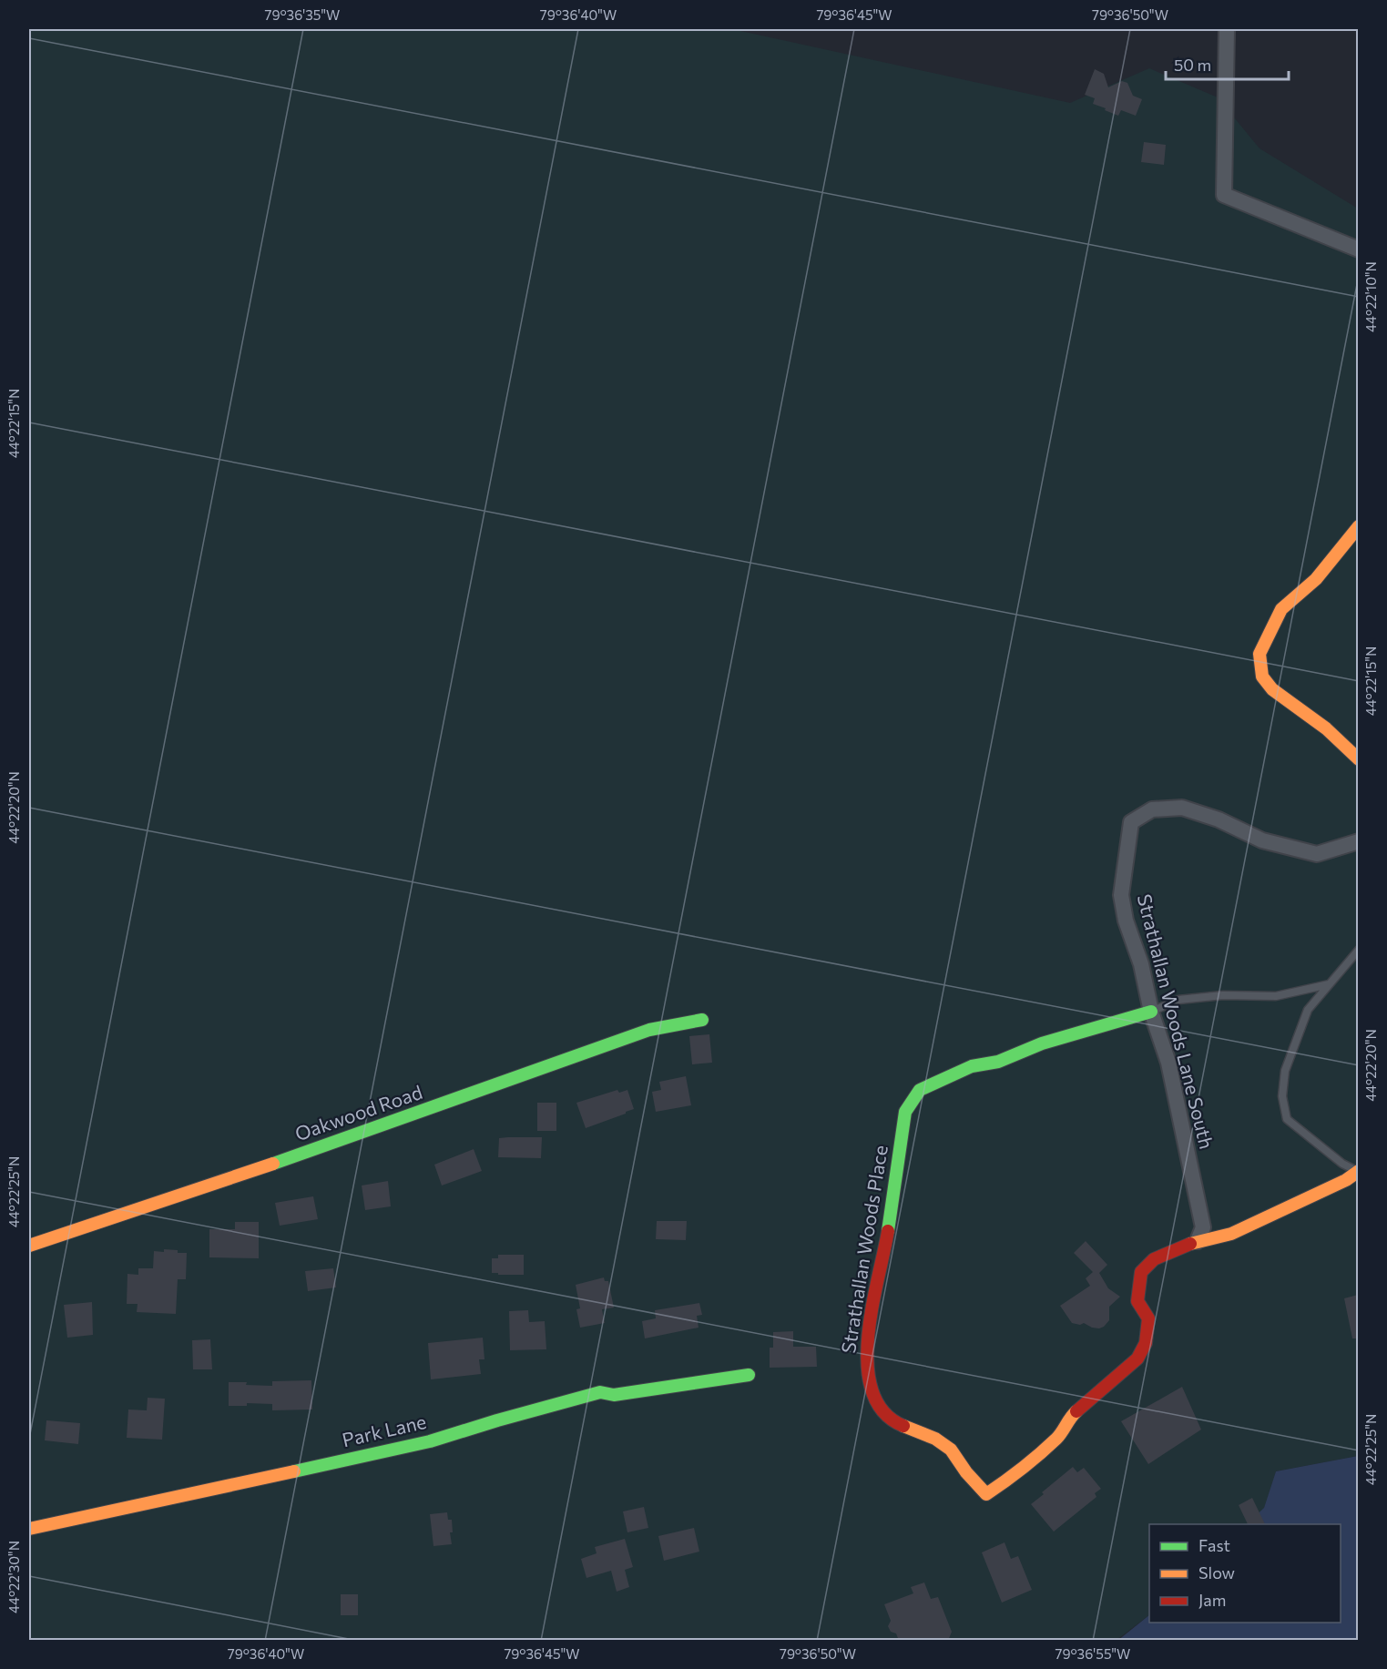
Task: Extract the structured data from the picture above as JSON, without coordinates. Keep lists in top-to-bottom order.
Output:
{
  "streets": {
    "street": [
      "Strathallan Woods Lane South",
      "Oakwood Road",
      "Strathallan Woods Place",
      "Park Lane"
    ]
  },
  "crossings": [
    ["Strathallan Woods Lane South", "Strathallan Woods Place"]
  ],
  "legend": ["Fast", "Slow", "Jam"],
  "scale_bar": "50 m",
  "coordinates": [
    "79°36'35\"W",
    "79°36'40\"W",
    "79°36'45\"W",
    "79°36'50\"W",
    "44°22'10\"N",
    "44°22'15\"N",
    "44°22'20\"N",
    "44°22'25\"N",
    "44°22'30\"N",
    "79°36'55\"W"
  ]
}
